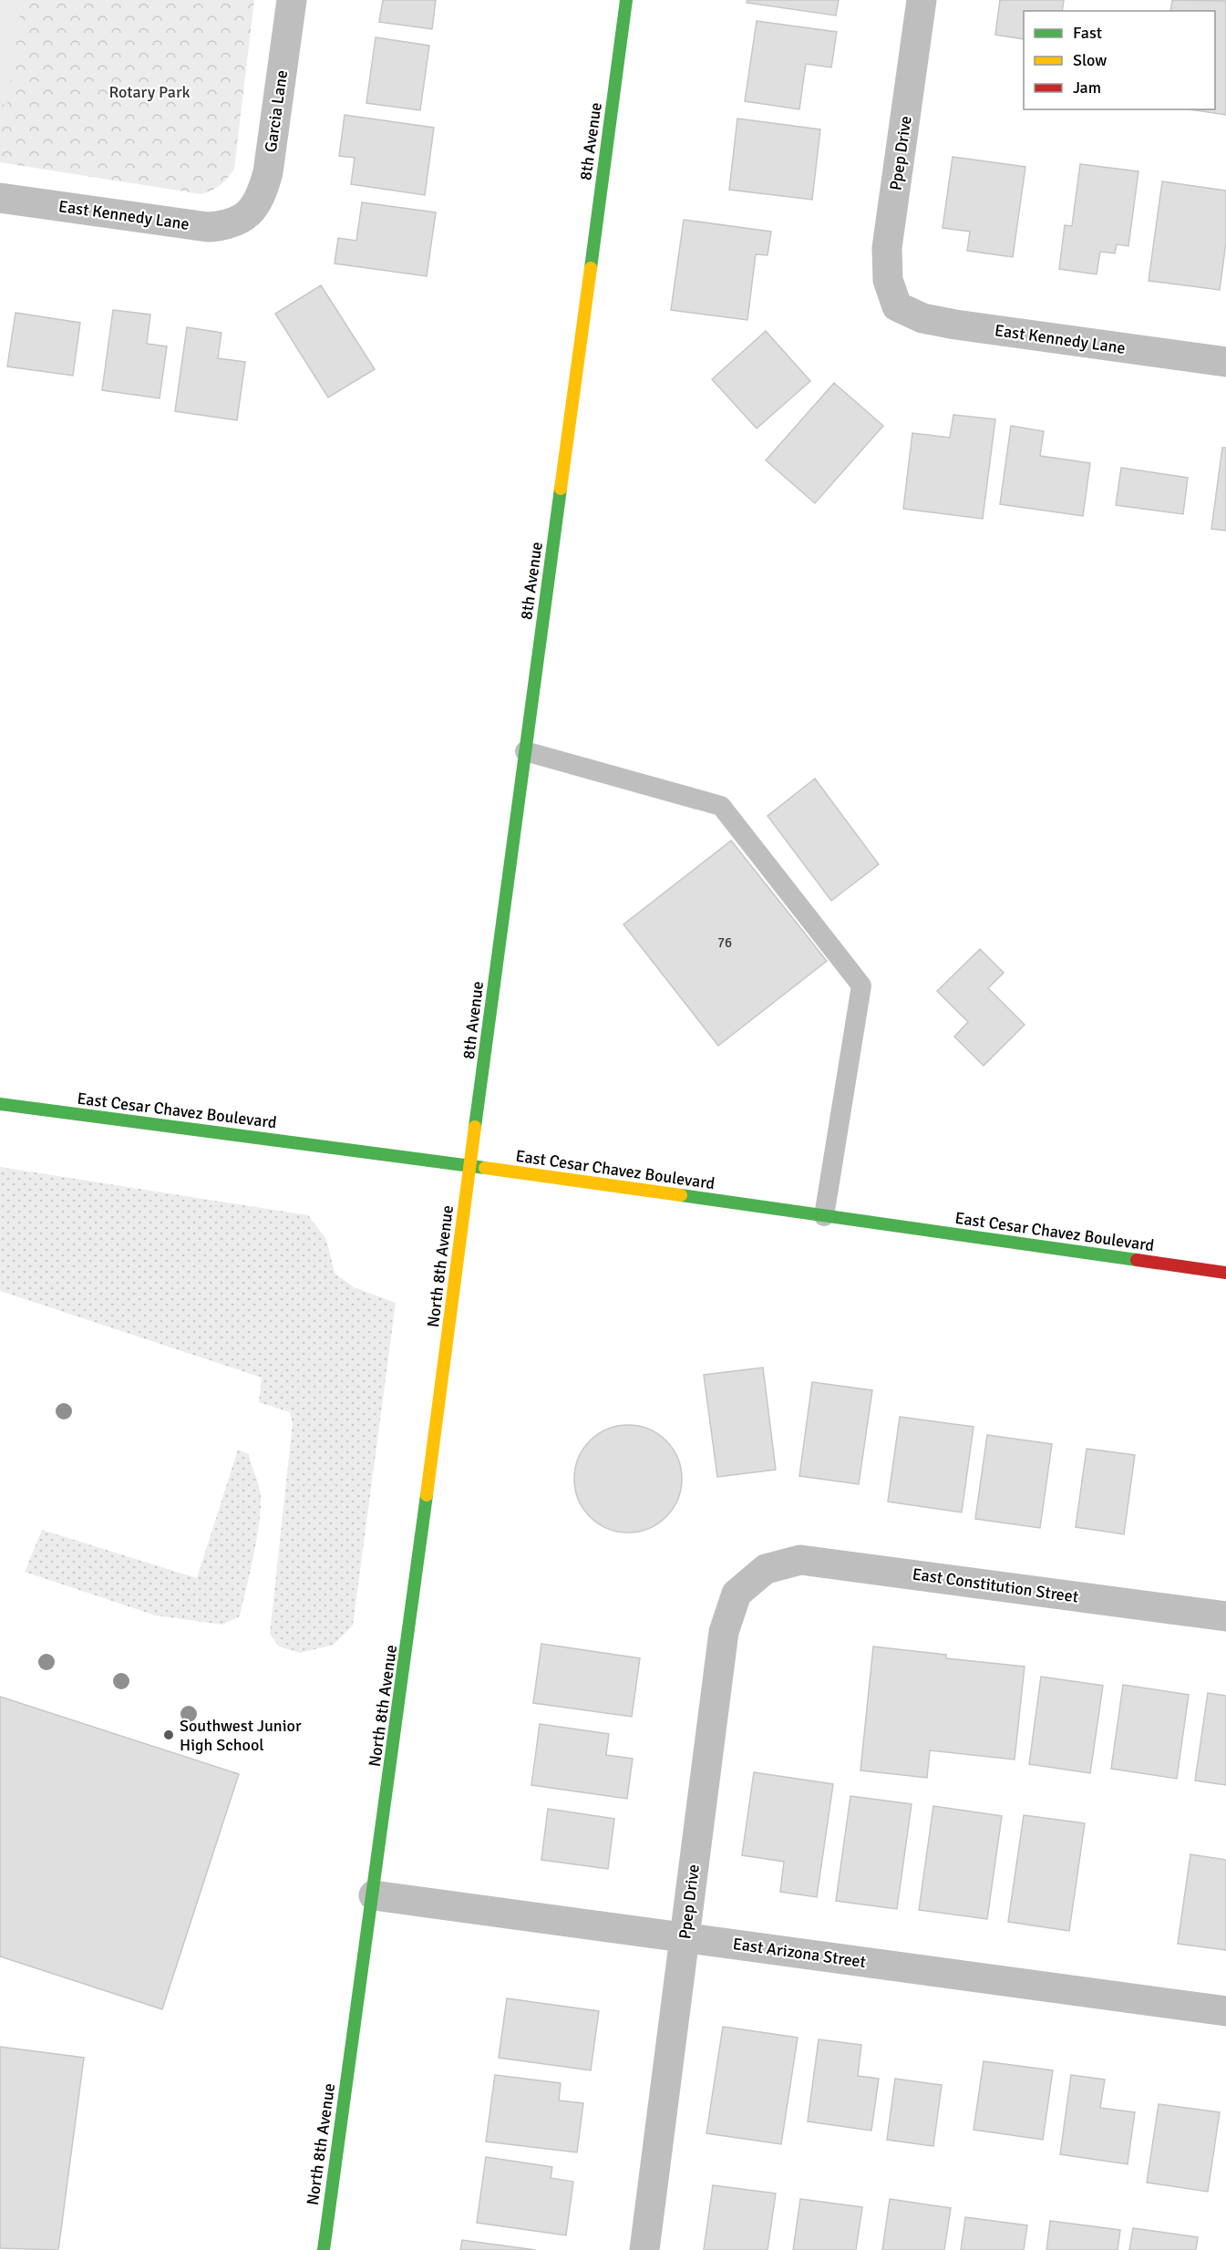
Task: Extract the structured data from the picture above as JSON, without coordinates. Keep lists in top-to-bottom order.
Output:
{
  "streets": {
    "main road": ["8th Avenue", "East Cesar Chavez Boulevard", "North 8th Avenue"],
    "street": [
      "Garcia Lane",
      "Ppep Drive",
      "East Kennedy Lane",
      "East Constitution Street",
      "East Arizona Street"
    ]
  },
  "crossings": [
    ["Garcia Lane", "East Kennedy Lane"],
    ["8th Avenue", "East Cesar Chavez Boulevard"],
    ["8th Avenue", "North 8th Avenue"],
    ["Ppep Drive", "East Kennedy Lane"],
    ["Ppep Drive", "East Constitution Street"],
    ["Ppep Drive", "East Arizona Street"],
    ["East Cesar Chavez Boulevard", "North 8th Avenue"],
    ["North 8th Avenue", "East Arizona Street"]
  ],
  "parks": ["Rotary Park"],
  "places": ["Southwest Junior High School"],
  "house_numbers": ["76"],
  "legend": ["Fast", "Slow", "Jam"]
}
